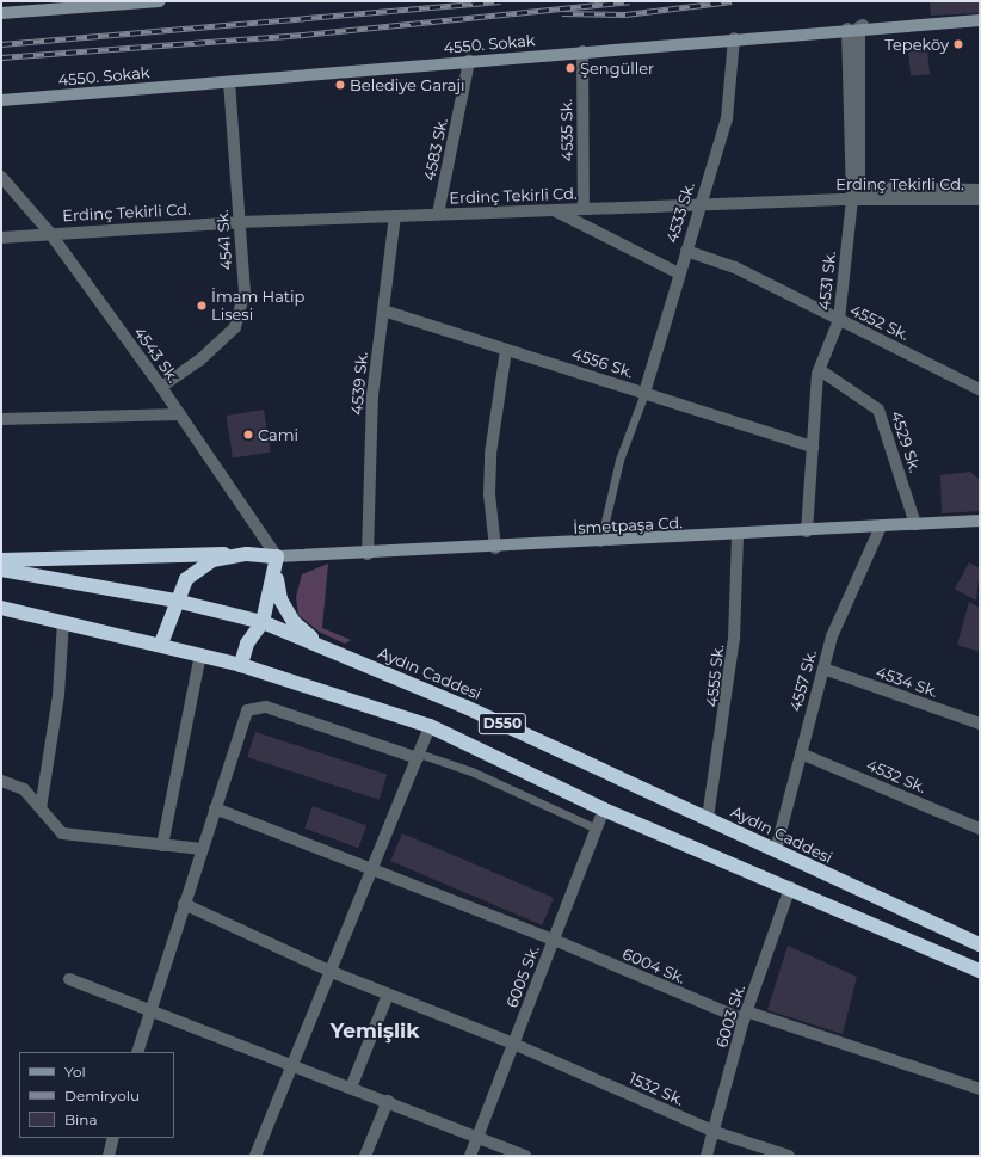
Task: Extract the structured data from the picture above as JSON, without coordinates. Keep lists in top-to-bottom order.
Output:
{
  "streets": {
    "highway": ["Aydın Caddesi", "D550"],
    "street": [
      "4550. Sokak",
      "4535 Sk.",
      "4583 Sk.",
      "Erdinç Tekirli Cd.",
      "4533 Sk.",
      "4541 Sk.",
      "4531 Sk.",
      "4552 Sk.",
      "4543 Sk.",
      "4556 Sk.",
      "4539 Sk.",
      "4529 Sk.",
      "İsmetpaşa Cd.",
      "4555 Sk.",
      "4557 Sk.",
      "4534 Sk.",
      "4532 Sk.",
      "6004 Sk.",
      "6005 Sk.",
      "6003 Sk.",
      "1532 Sk."
    ]
  },
  "crossings": [
    ["4550. Sokak", "4535 Sk."],
    ["4550. Sokak", "4583 Sk."],
    ["4550. Sokak", "4533 Sk."],
    ["4550. Sokak", "4541 Sk."],
    ["4550. Sokak", "4531 Sk."],
    ["4535 Sk.", "Erdinç Tekirli Cd."],
    ["4583 Sk.", "Erdinç Tekirli Cd."],
    ["Erdinç Tekirli Cd.", "4533 Sk."],
    ["Erdinç Tekirli Cd.", "4541 Sk."],
    ["Erdinç Tekirli Cd.", "4531 Sk."],
    ["Erdinç Tekirli Cd.", "4543 Sk."],
    ["Erdinç Tekirli Cd.", "4539 Sk."],
    ["4533 Sk.", "4552 Sk."],
    ["4533 Sk.", "4556 Sk."],
    ["4541 Sk.", "4543 Sk."],
    ["4531 Sk.", "4552 Sk."],
    ["4531 Sk.", "4556 Sk."],
    ["4531 Sk.", "4529 Sk."],
    ["4531 Sk.", "İsmetpaşa Cd."],
    ["4543 Sk.", "İsmetpaşa Cd."],
    ["4556 Sk.", "4539 Sk."],
    ["4539 Sk.", "İsmetpaşa Cd."],
    ["4529 Sk.", "İsmetpaşa Cd."],
    ["İsmetpaşa Cd.", "4555 Sk."],
    ["İsmetpaşa Cd.", "4557 Sk."],
    ["Aydın Caddesi", "4555 Sk."],
    ["Aydın Caddesi", "4557 Sk."],
    ["4557 Sk.", "4534 Sk."],
    ["4557 Sk.", "4532 Sk."],
    ["D550", "6005 Sk."],
    ["D550", "6003 Sk."],
    ["6004 Sk.", "6005 Sk."],
    ["6004 Sk.", "6003 Sk."],
    ["6005 Sk.", "1532 Sk."],
    ["6003 Sk.", "1532 Sk."]
  ],
  "districts": ["Yemişlik"],
  "places": [
    "Tepeköy",
    "Şengüller",
    "Belediye Garajı",
    "İmam Hatip Lisesi",
    "Cami"
  ],
  "legend": ["Yol", "Demiryolu", "Bina"]
}
